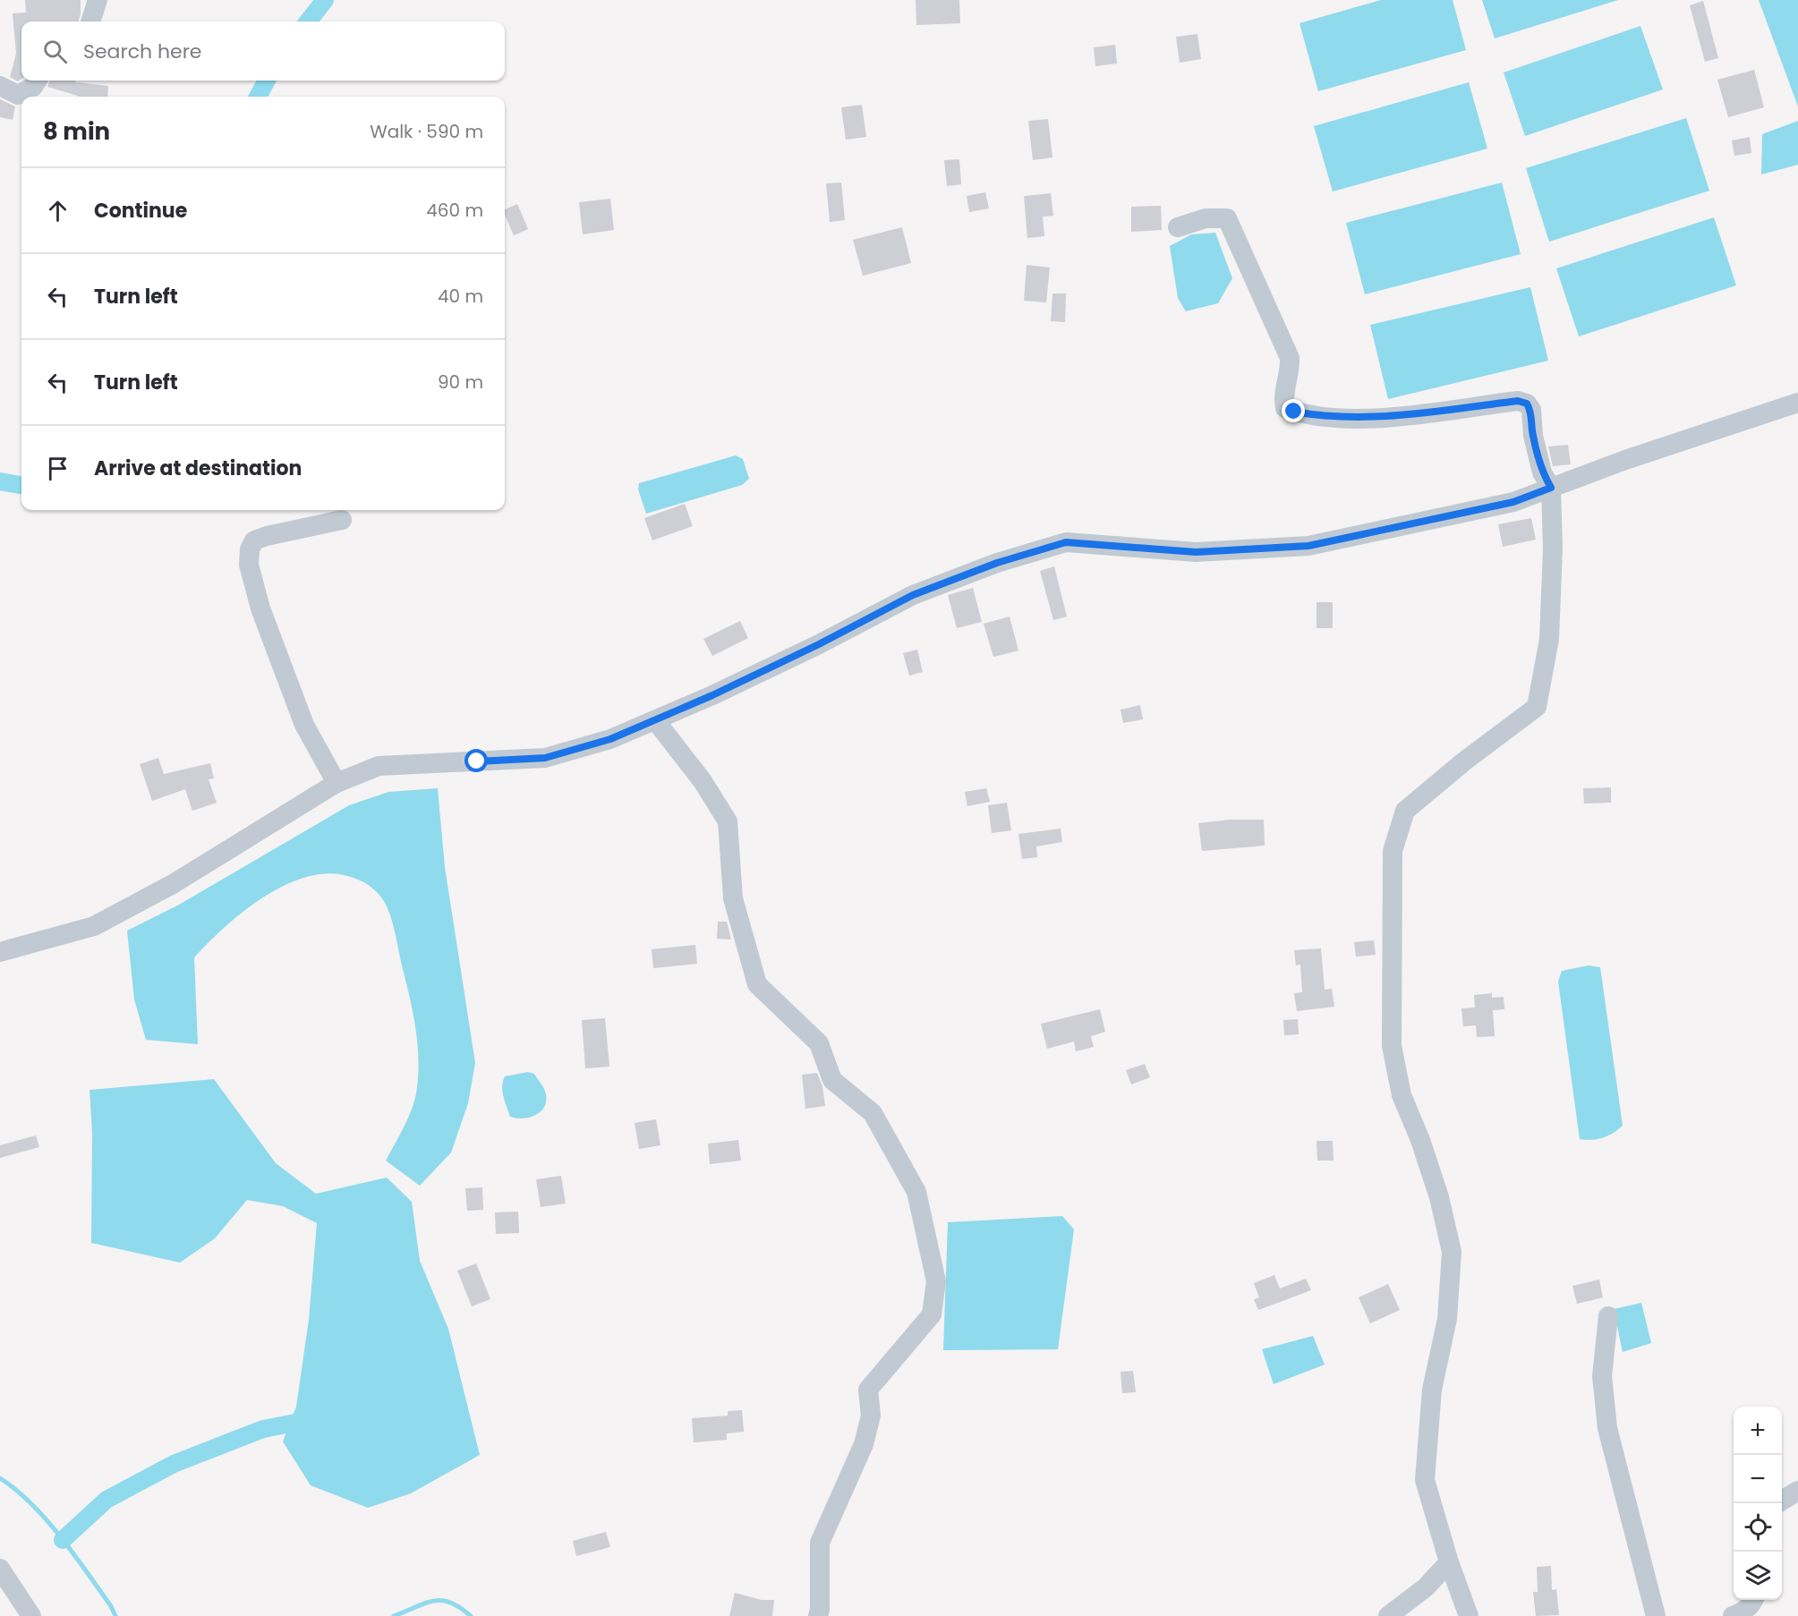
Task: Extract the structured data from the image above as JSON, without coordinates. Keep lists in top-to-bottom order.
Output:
{
  "page": {
    "search": "Search here",
    "heading": ["8 min", "Walk · 590 m"],
    "list": [
      ["Continue", "460 m"],
      ["Turn left", "40 m"],
      ["Turn left", "90 m"],
      "Arrive at destination"
    ],
    "map_buttons": ["+", "−"]
  }
}
